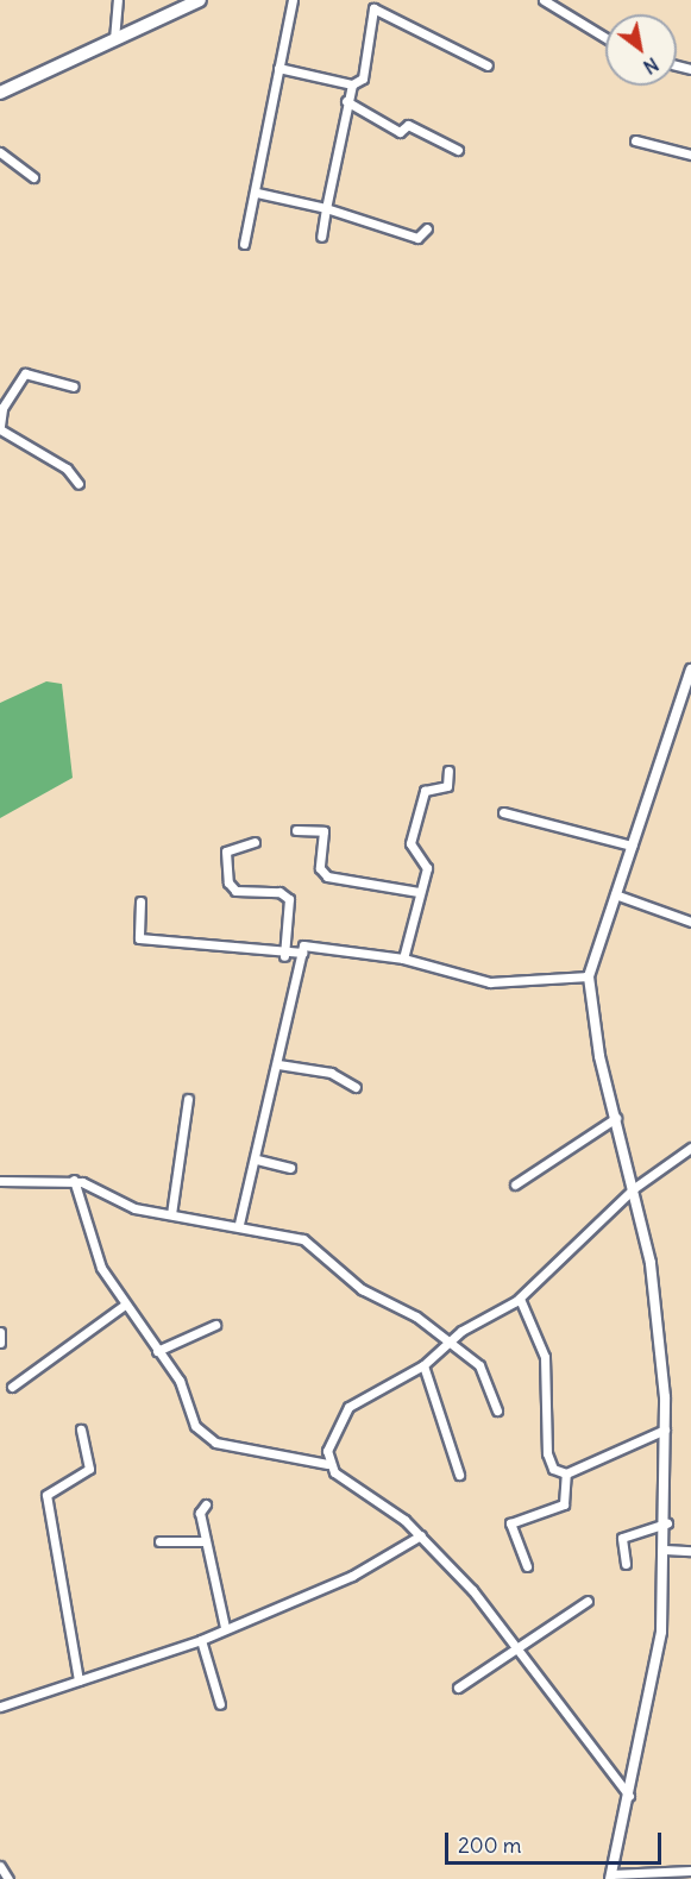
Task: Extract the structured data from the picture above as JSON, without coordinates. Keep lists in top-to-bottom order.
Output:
{
  "scale_bar": "200 m",
  "north": "bottom right"
}
